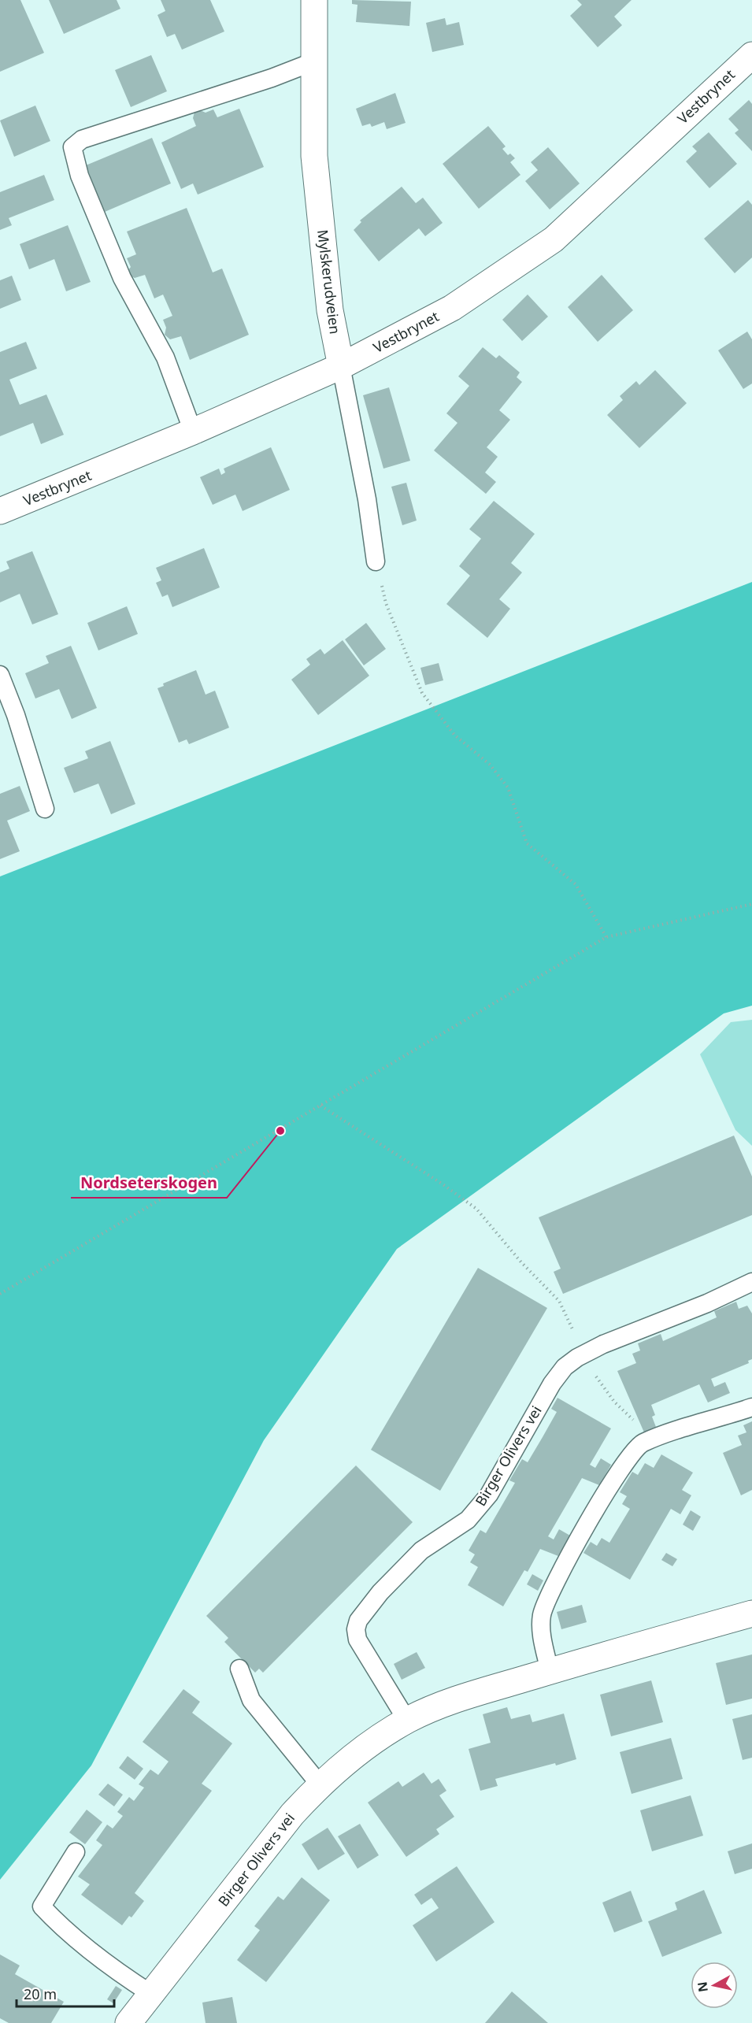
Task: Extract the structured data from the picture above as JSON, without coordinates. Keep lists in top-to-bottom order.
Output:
{
  "streets": {
    "street": ["Vestbrynet", "Mylskerudveien", "Birger Olivers vei"]
  },
  "crossings": [
    ["Vestbrynet", "Mylskerudveien"]
  ],
  "places": ["Nordseterskogen"],
  "scale_bar": "20 m",
  "north": "left"
}
